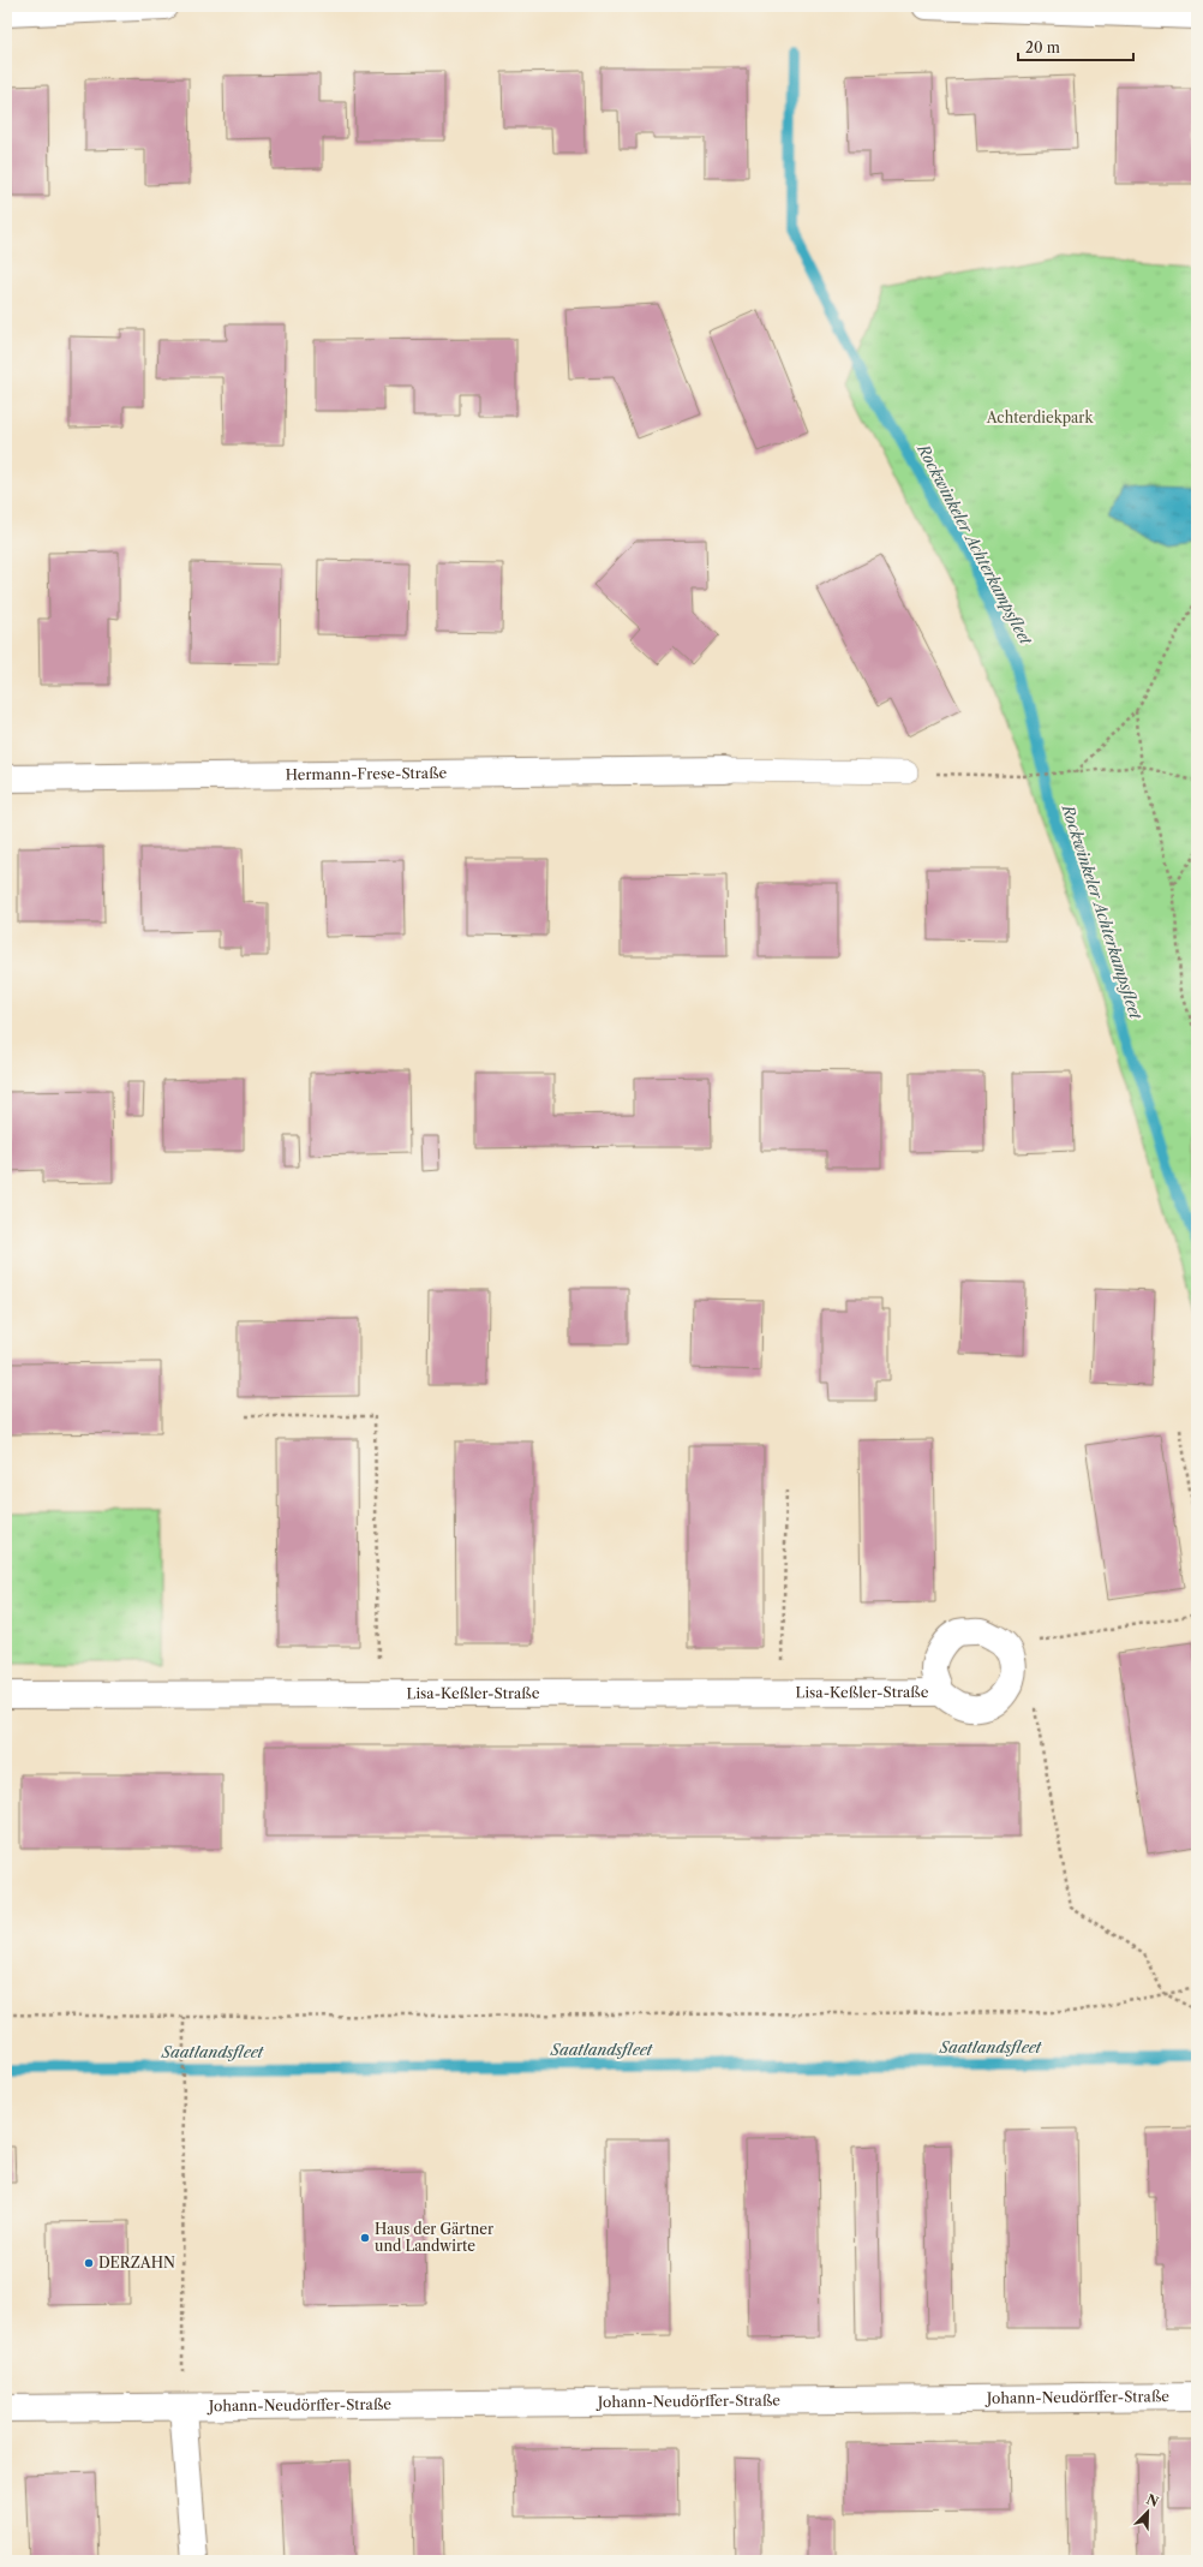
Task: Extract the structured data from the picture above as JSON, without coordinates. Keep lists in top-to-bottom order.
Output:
{
  "streets": {
    "street": ["Hermann-Frese-Straße", "Lisa-Keßler-Straße", "Johann-Neudörffer-Straße"]
  },
  "water": ["Rockwinkeler Achterkampsfleet", "Saatlandsfleet"],
  "parks": ["Achterdiekpark"],
  "places": ["Haus der Gärtner und Landwirte", "DERZAHN"],
  "scale_bar": "20 m",
  "north": "top right"
}
